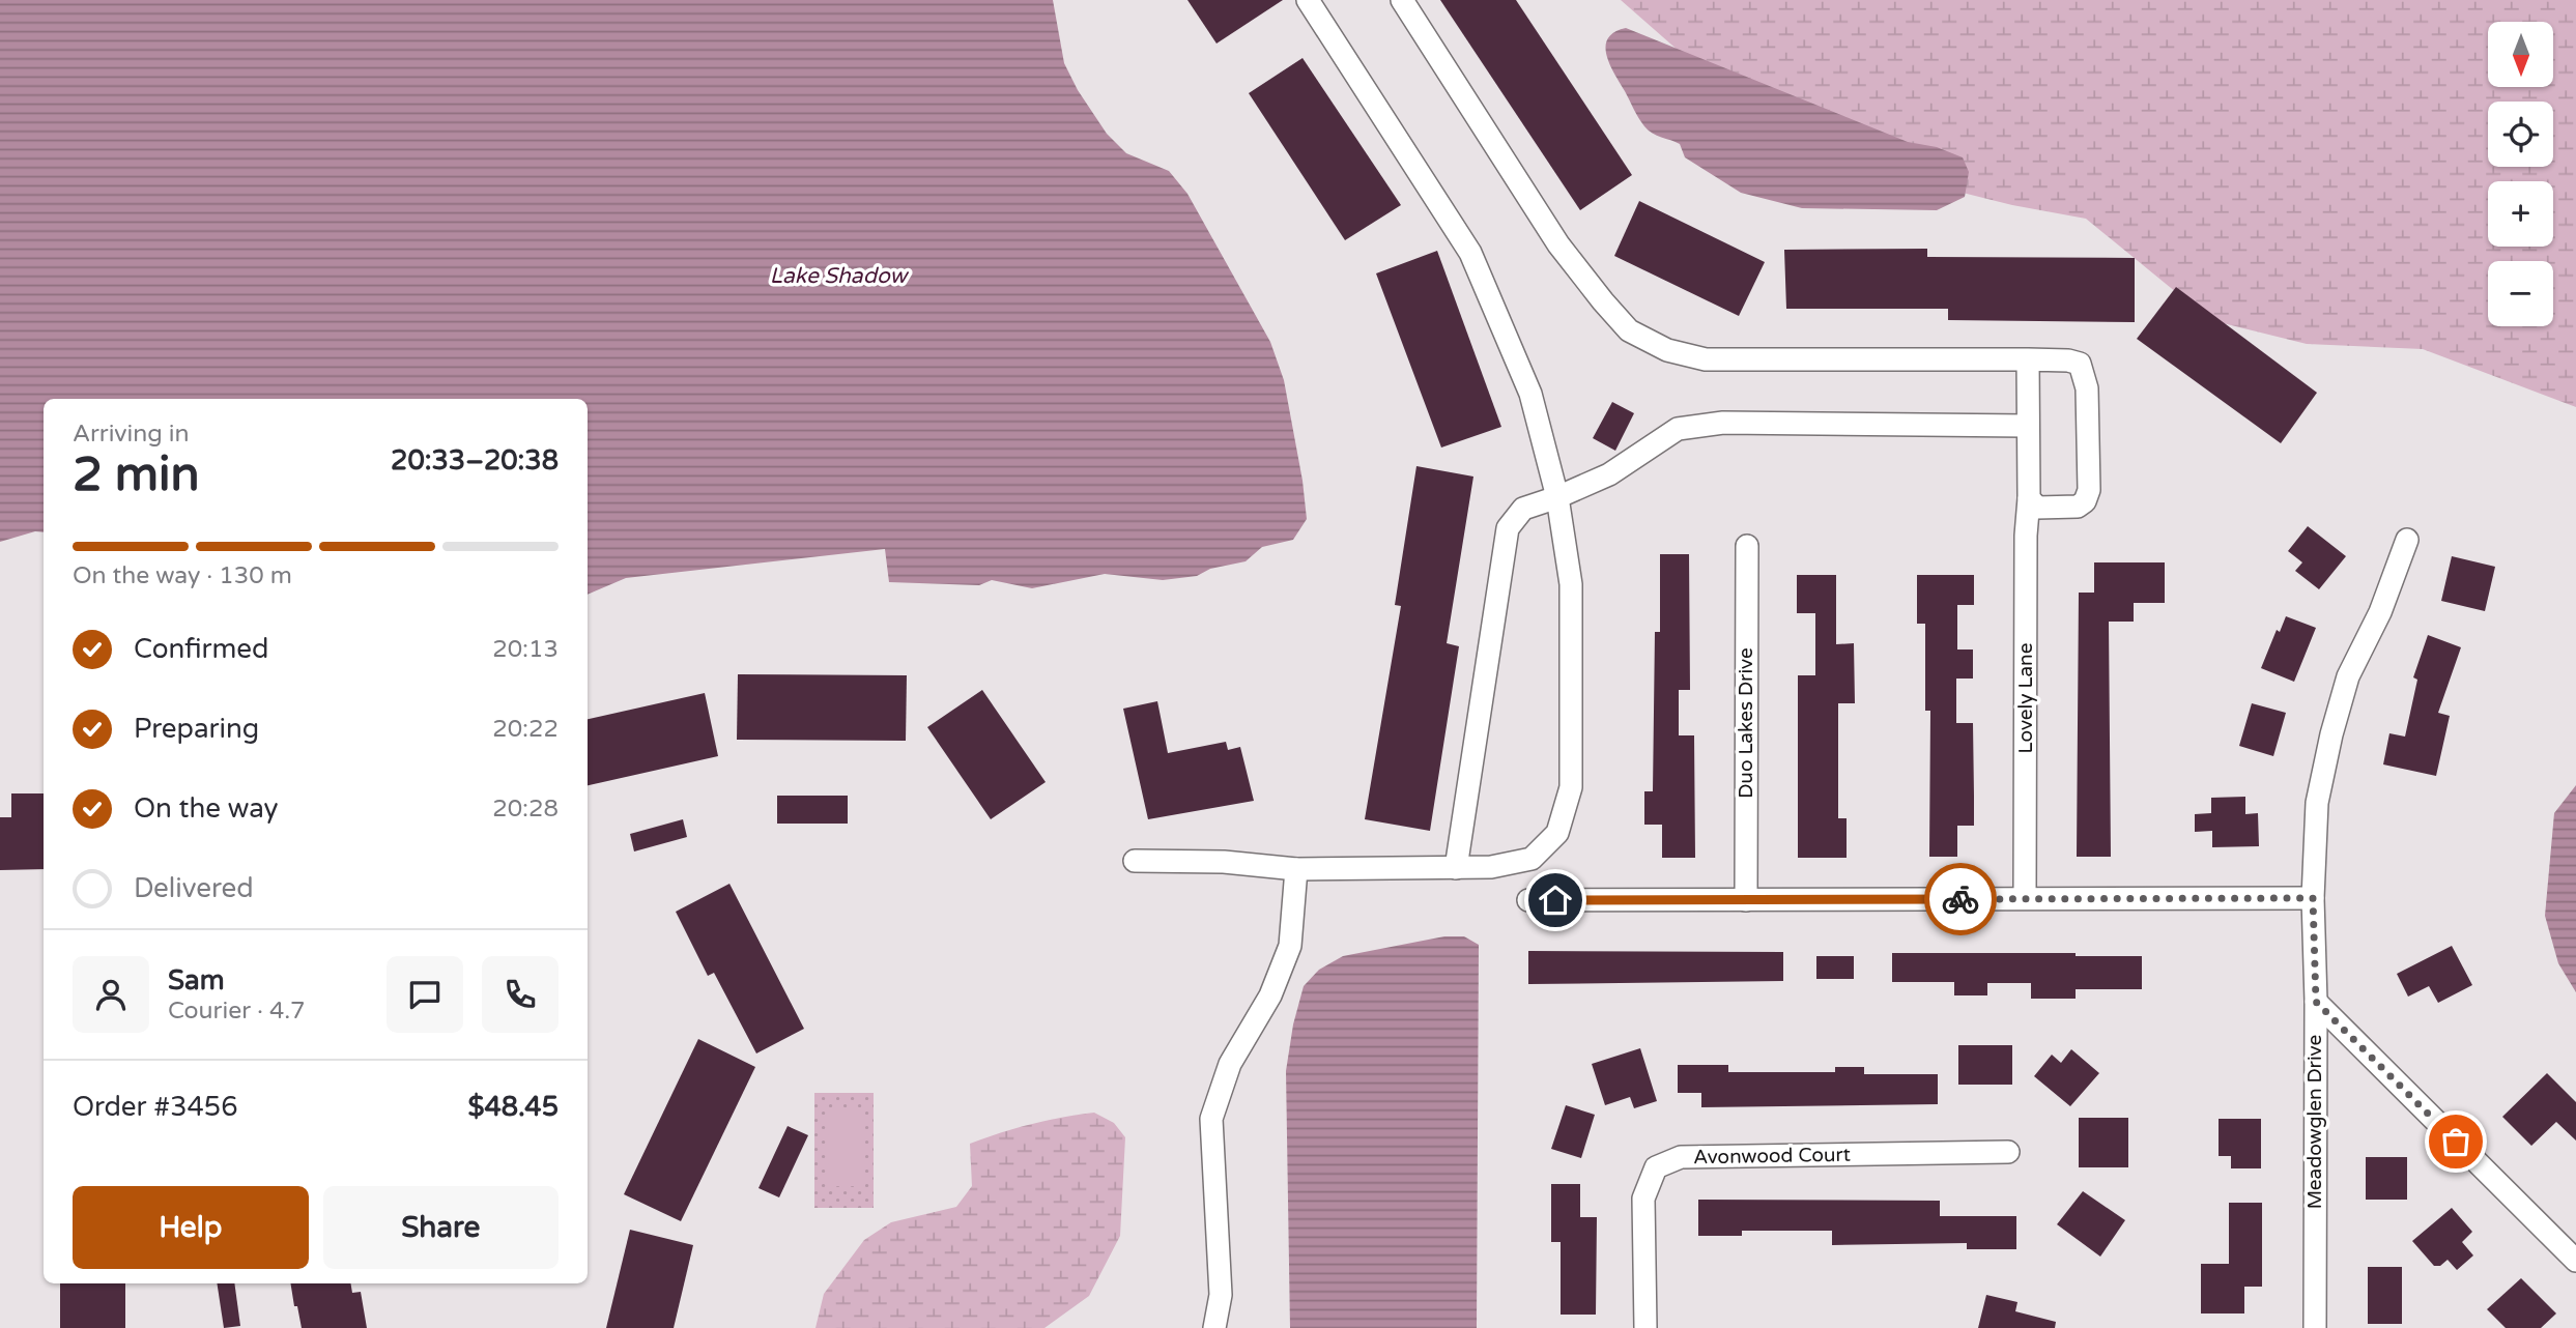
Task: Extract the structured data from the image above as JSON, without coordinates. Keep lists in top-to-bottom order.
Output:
{
  "streets": {
    "street": [
      "Lovely Lane",
      "Duo Lakes Drive",
      "Meadowglen Drive",
      "Avonwood Court"
    ]
  },
  "water": ["Lake Shadow"],
  "north": "bottom",
  "page": {
    "map_buttons": ["+", "−"],
    "heading": ["2 min", "Arriving in", "20:33–20:38"],
    "panel": [
      "Sam",
      "Courier · 4.7",
      "Order #3456",
      "$48.45"
    ],
    "bar": "On the way · 130 m",
    "list": [
      ["Confirmed", "20:13"],
      ["Preparing", "20:22"],
      ["On the way", "20:28"],
      "Delivered"
    ],
    "buttons": ["Help", "Share"]
  }
}
